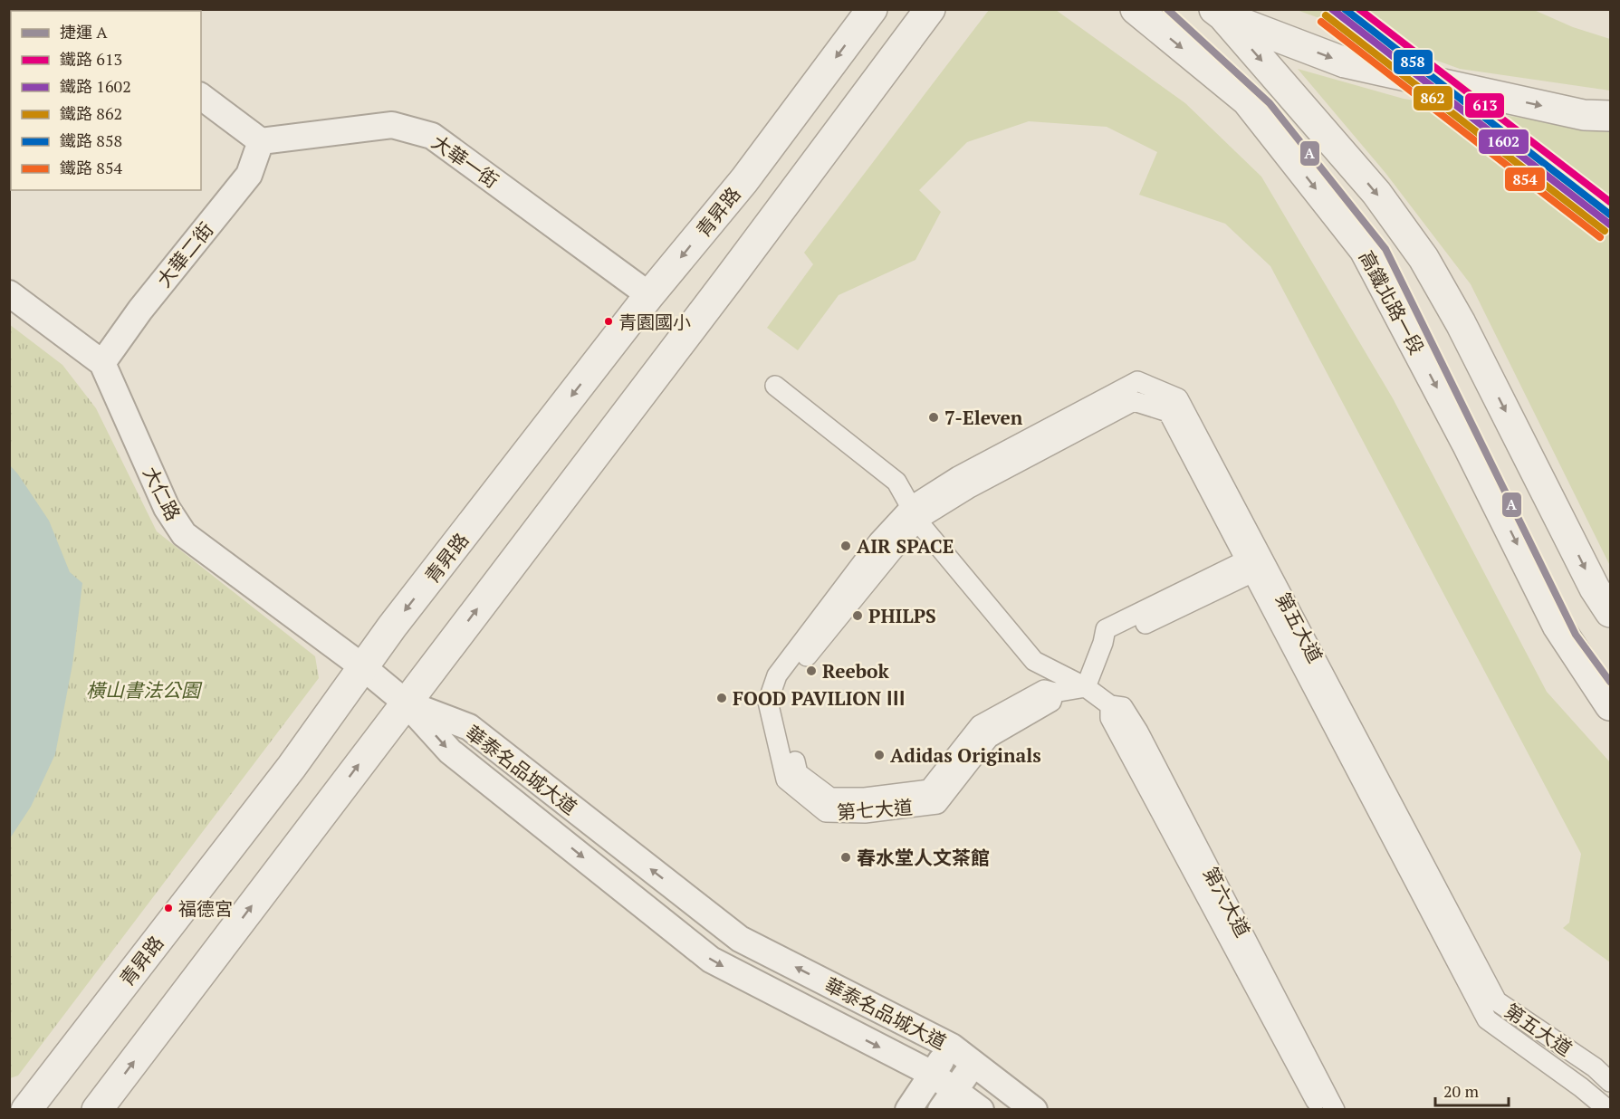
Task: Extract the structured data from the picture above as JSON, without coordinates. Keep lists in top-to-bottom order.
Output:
{
  "streets": {
    "street": [
      "大華一街",
      "青昇路",
      "大華二街",
      "高鐵北路一段",
      "大仁路",
      "第五大道",
      "華泰名品城大道",
      "第七大道",
      "第六大道"
    ]
  },
  "crossings": [
    ["大華一街", "青昇路"],
    ["大華一街", "大華二街"],
    ["青昇路", "大仁路"],
    ["大華二街", "大仁路"],
    ["大仁路", "華泰名品城大道"],
    ["第五大道", "第七大道"],
    ["第五大道", "第六大道"],
    ["第七大道", "第六大道"]
  ],
  "parks": ["橫山書法公園"],
  "places": [
    "青園國小",
    "7-Eleven",
    "AIR SPACE",
    "PHILPS",
    "Reebok",
    "FOOD PAVILION Ⅲ",
    "Adidas Originals",
    "春水堂人文茶館",
    "福德宮"
  ],
  "lines": [
    "metro line A",
    "rail line 613",
    "rail line 1602",
    "rail line 858",
    "rail line 862",
    "rail line 854"
  ],
  "legend": [
    "捷運 A",
    "鐵路 613",
    "鐵路 1602",
    "鐵路 862",
    "鐵路 858",
    "鐵路 854"
  ],
  "scale_bar": "20 m"
}
